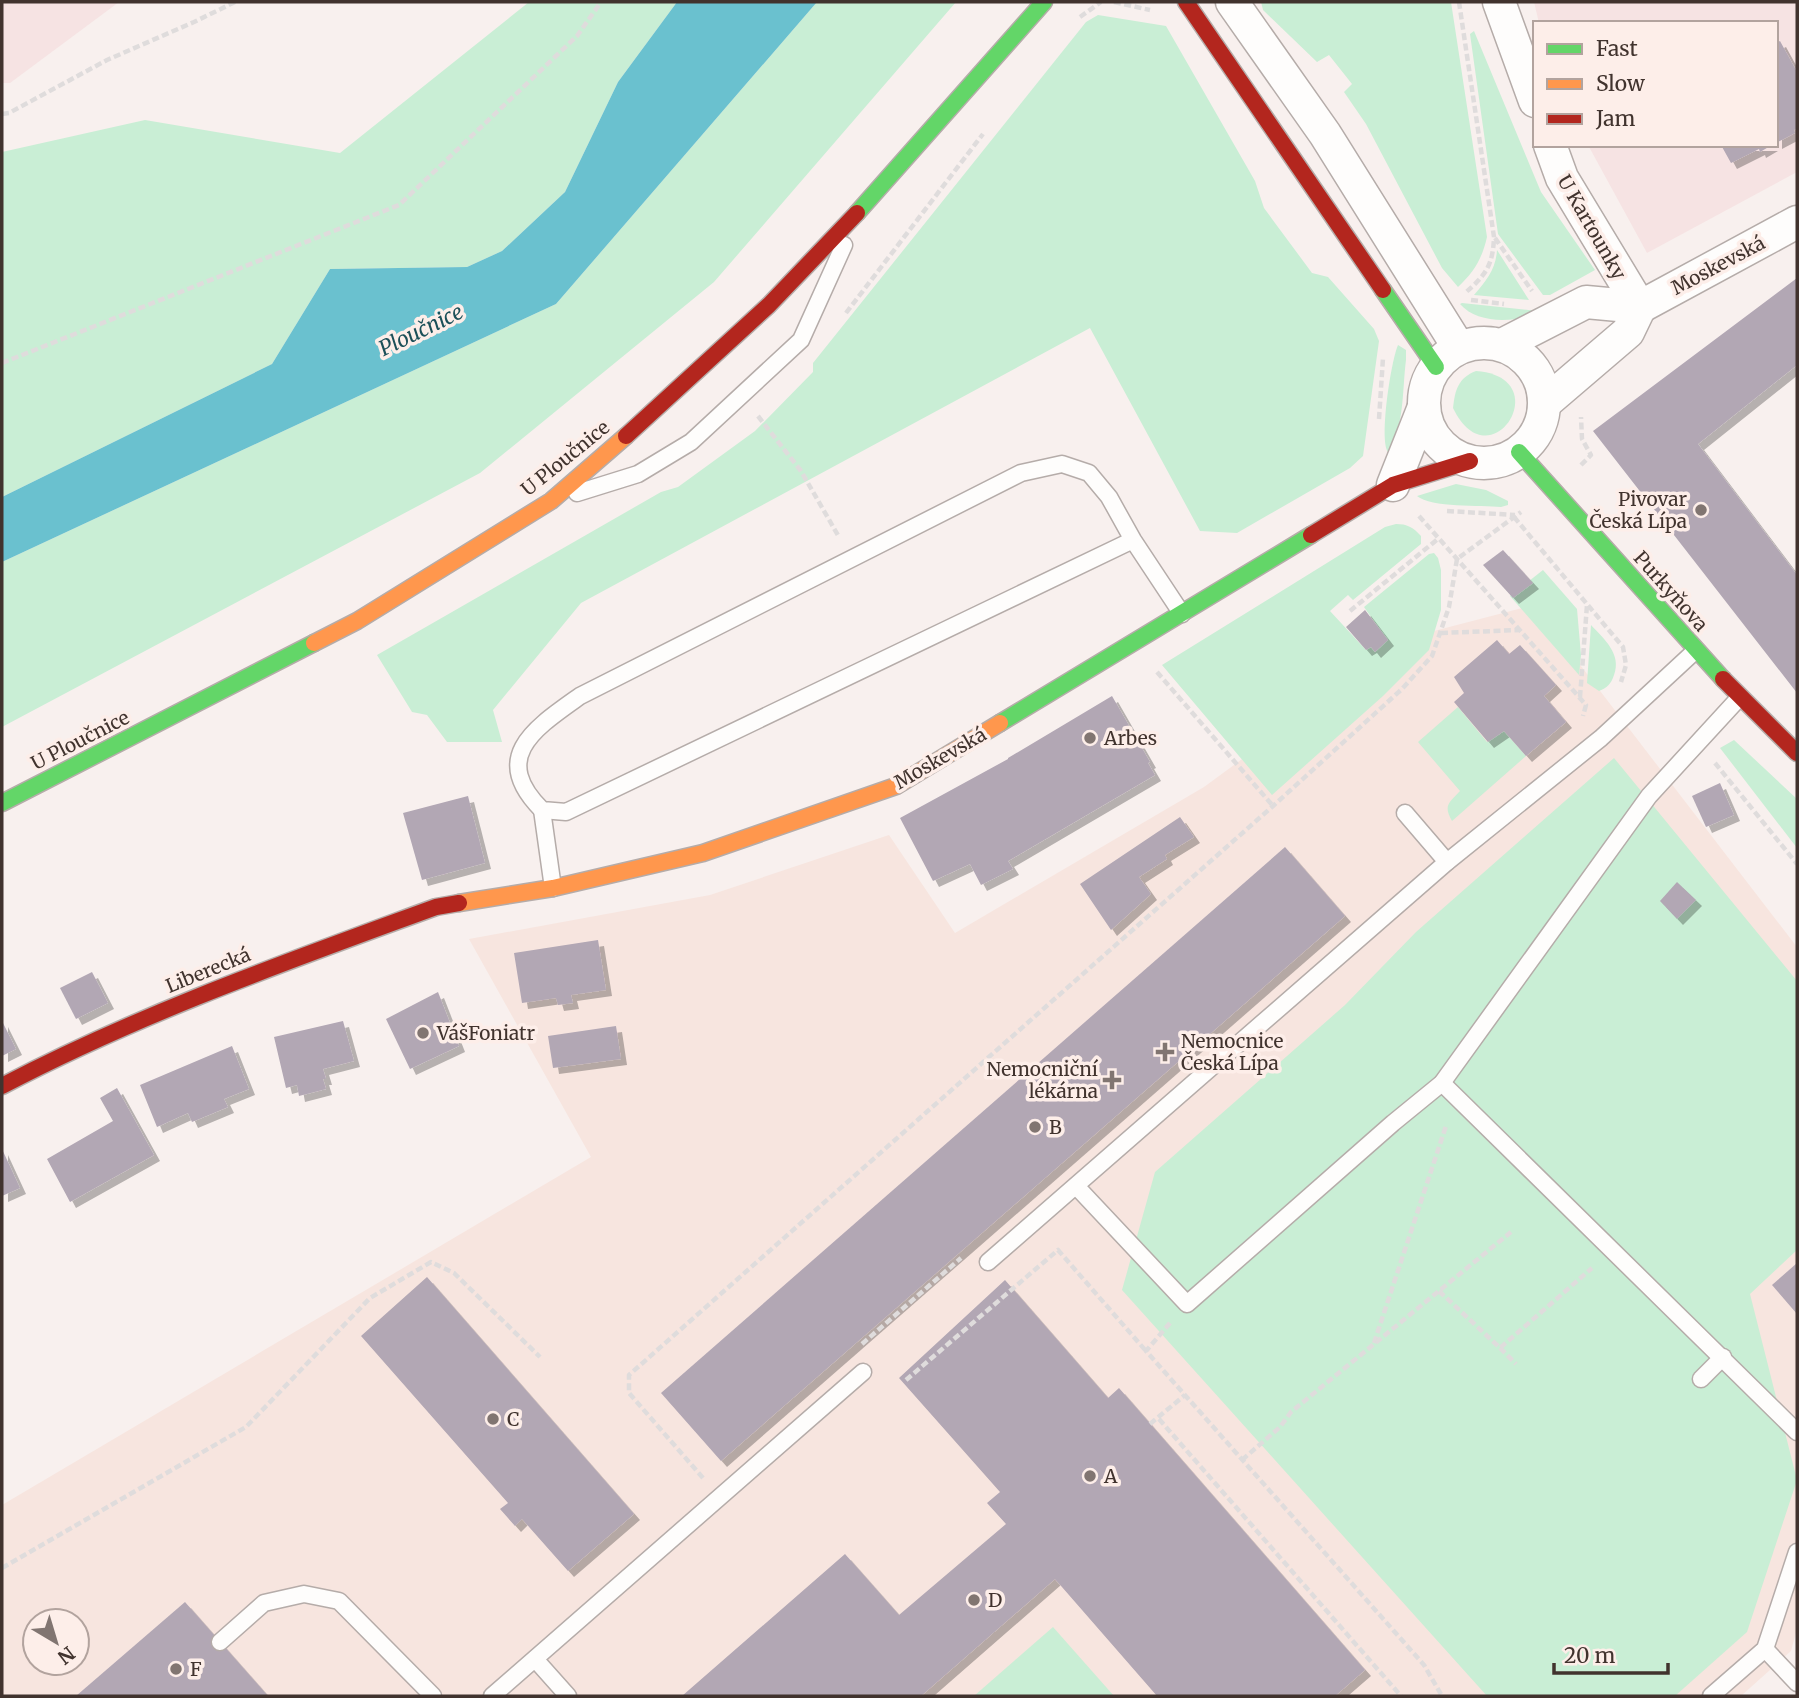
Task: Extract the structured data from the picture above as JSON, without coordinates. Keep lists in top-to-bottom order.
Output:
{
  "streets": {
    "street": [
      "U Kartounky",
      "Moskevská",
      "U Ploučnice",
      "Purkyňova",
      "Liberecká"
    ]
  },
  "crossings": [
    ["U Kartounky", "Moskevská"],
    ["Moskevská", "Purkyňova"],
    ["Moskevská", "Liberecká"]
  ],
  "water": ["Ploučnice"],
  "places": {
    "other": [
      "Pivovar Česká Lípa",
      "Arbes",
      "VášFoniatr",
      "B",
      "C",
      "A",
      "D",
      "F"
    ],
    "health": ["Nemocnice Česká Lípa", "Nemocniční lékárna"]
  },
  "legend": ["Fast", "Slow", "Jam"],
  "scale_bar": "20 m",
  "north": "bottom right"
}
